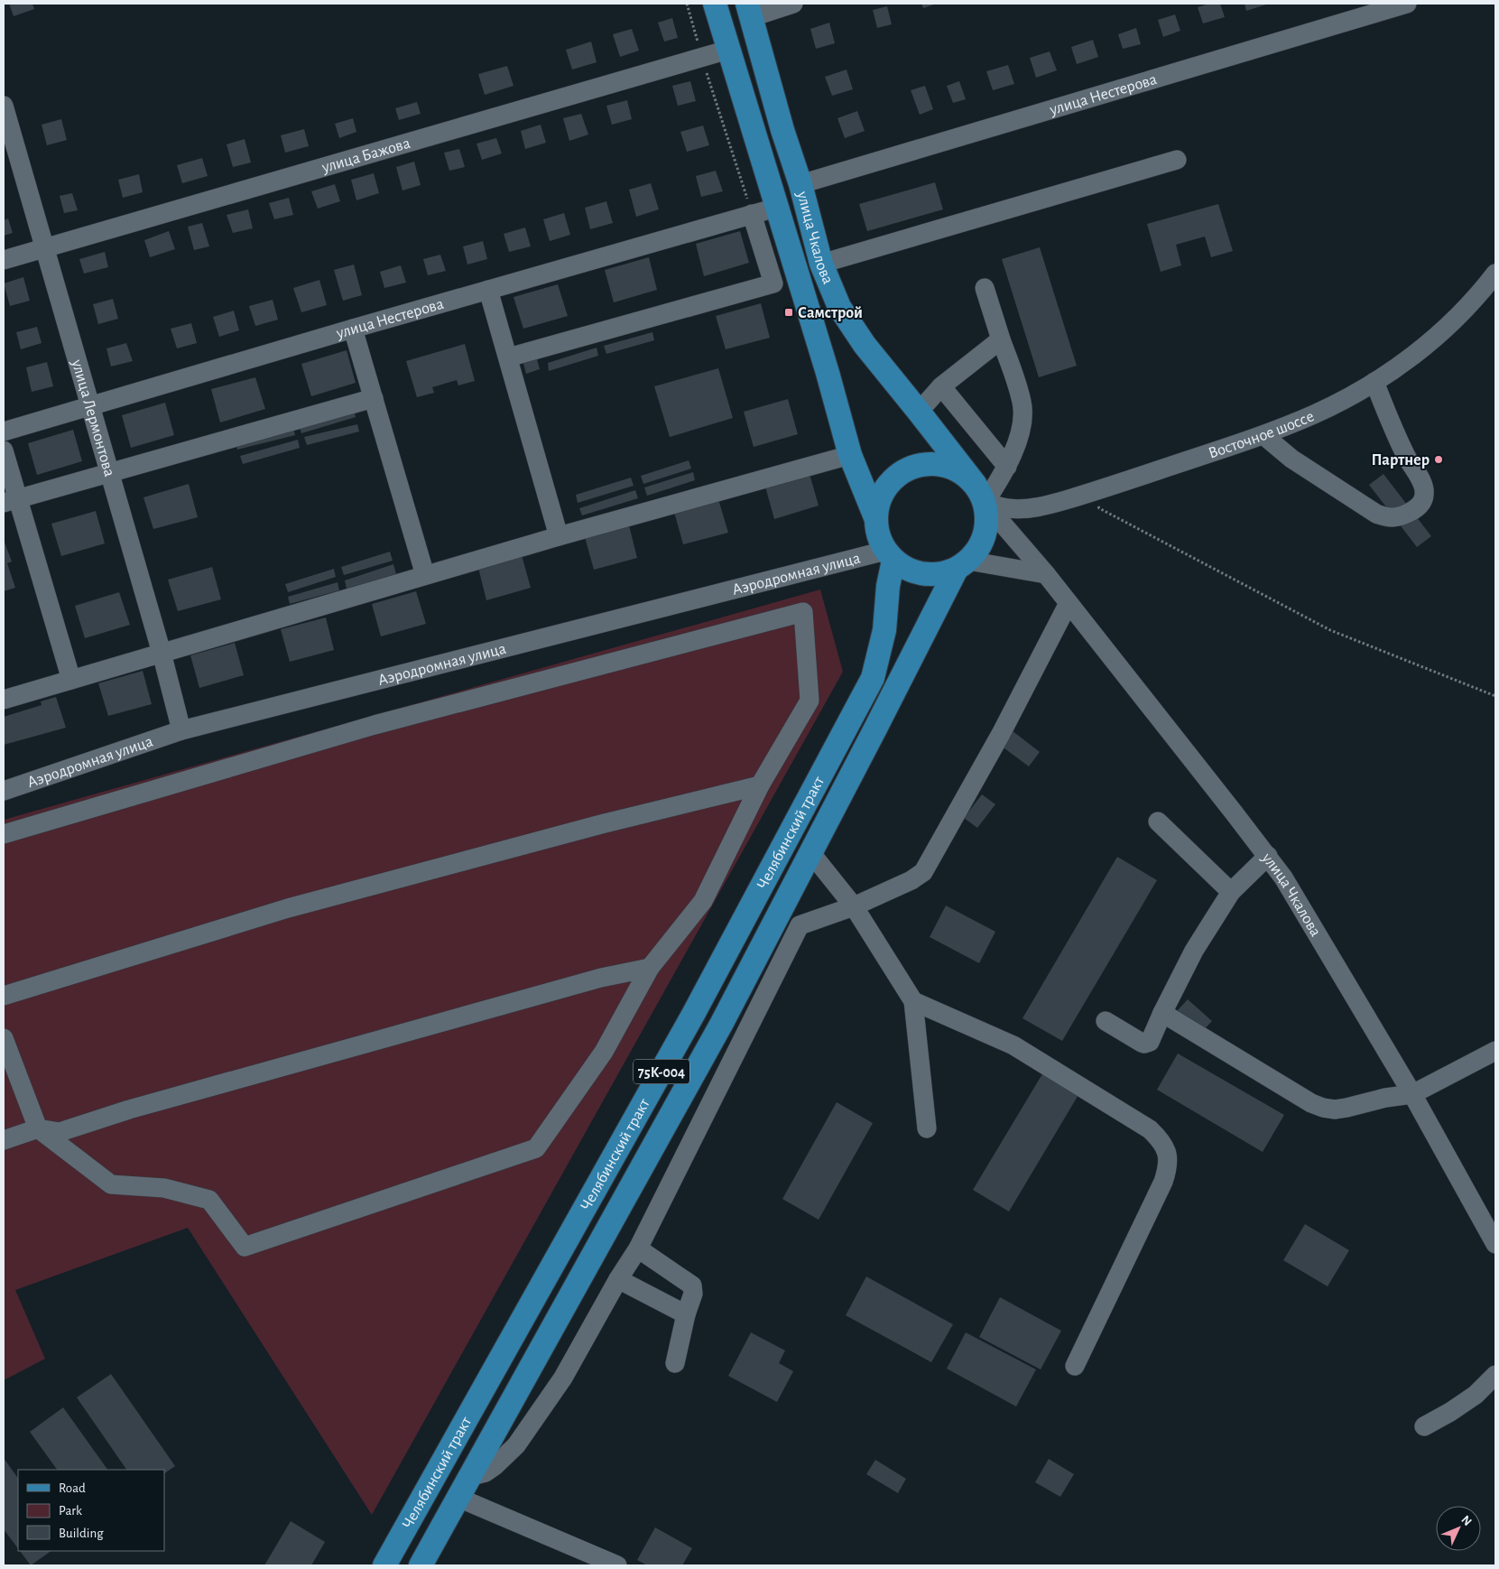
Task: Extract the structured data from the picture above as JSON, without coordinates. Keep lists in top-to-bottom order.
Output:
{
  "streets": {
    "main road": ["улица Чкалова", "Челябинский тракт", "75К-004"],
    "street": [
      "улица Нестерова",
      "улица Бажова",
      "улица Лермонтова",
      "Восточное шоссе",
      "Аэродромная улица"
    ]
  },
  "crossings": [
    ["улица Нестерова", "улица Чкалова"],
    ["улица Нестерова", "улица Лермонтова"],
    ["улица Бажова", "улица Чкалова"],
    ["улица Бажова", "улица Лермонтова"],
    ["улица Чкалова", "Восточное шоссе"],
    ["улица Чкалова", "Аэродромная улица"],
    ["улица Чкалова", "Челябинский тракт"],
    ["улица Лермонтова", "Аэродромная улица"],
    ["Восточное шоссе", "Аэродромная улица"],
    ["Восточное шоссе", "Челябинский тракт"],
    ["Аэродромная улица", "Челябинский тракт"]
  ],
  "places": {
    "transit": ["Самстрой"],
    "other": ["Партнер"]
  },
  "legend": ["Road", "Park", "Building"],
  "north": "top right"
}
